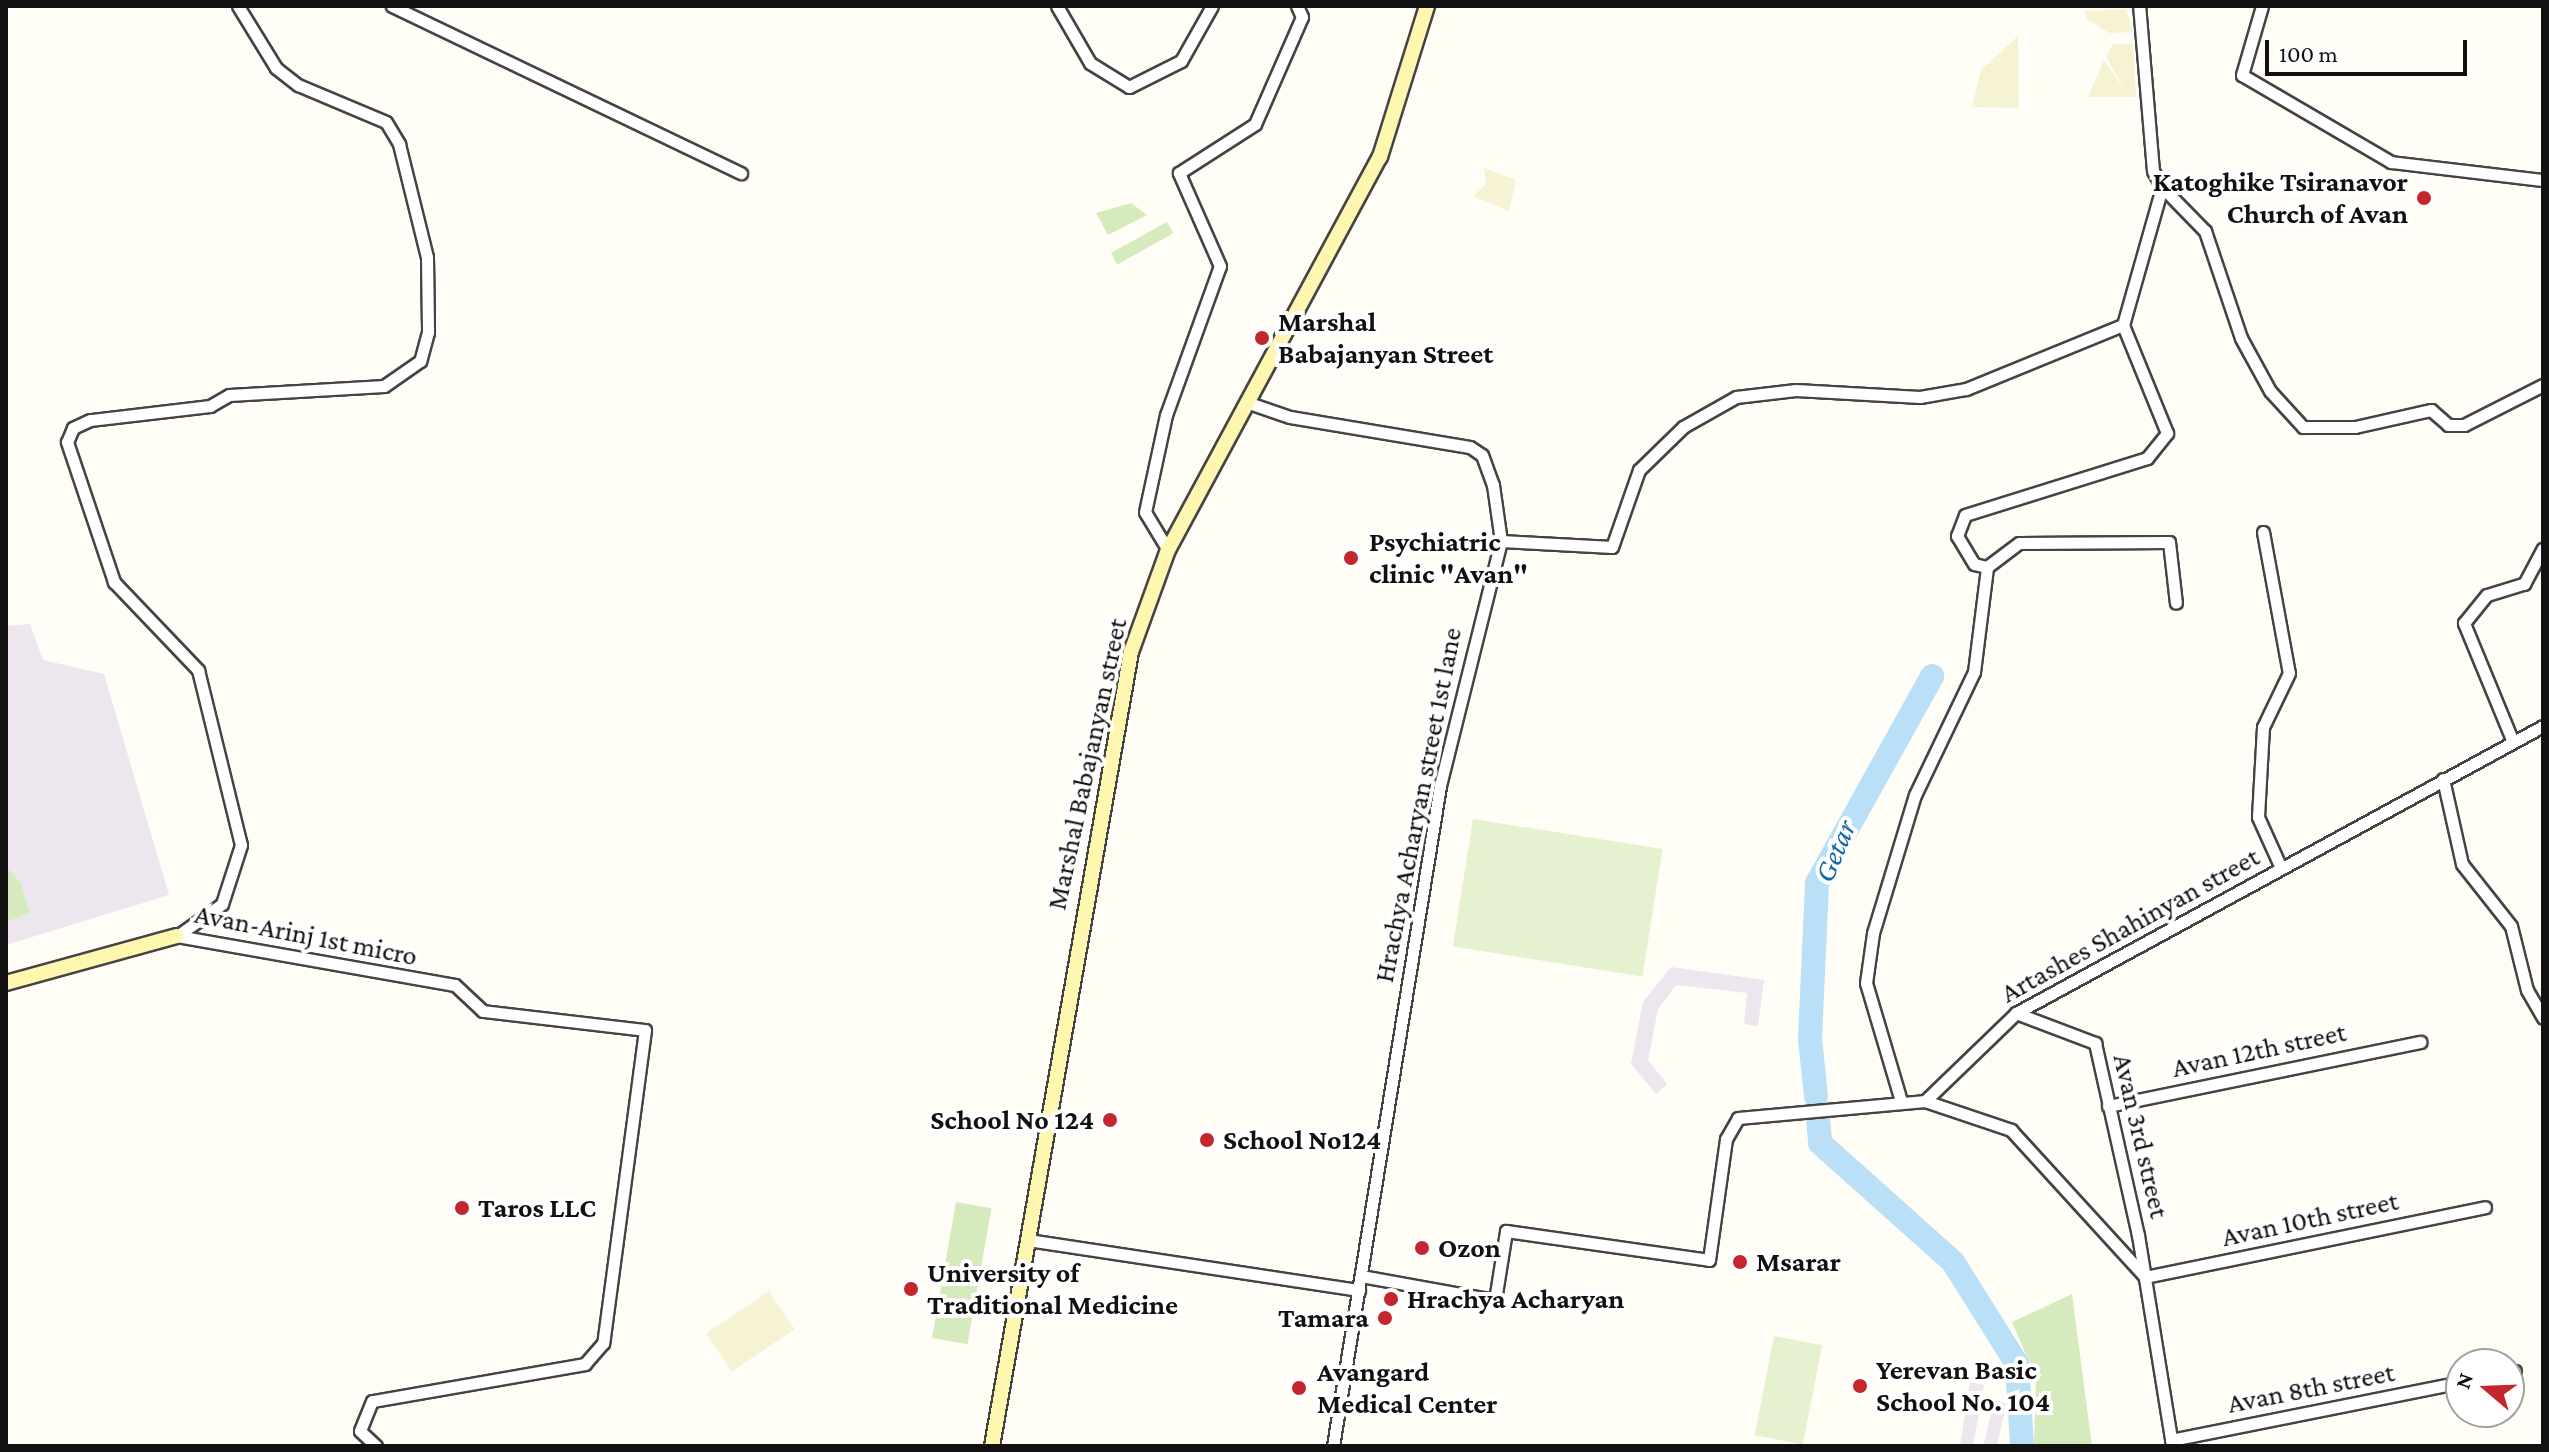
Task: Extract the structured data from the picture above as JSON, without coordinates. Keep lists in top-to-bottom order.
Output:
{
  "streets": {
    "main road": ["Marshal Babajanyan street"],
    "street": [
      "Hrachya Acharyan street 1st lane",
      "Artashes Shahinyan street",
      "Avan-Arinj 1st micro",
      "Avan 12th street",
      "Avan 3rd street",
      "Avan 10th street",
      "Avan 8th street"
    ]
  },
  "crossings": [
    ["Artashes Shahinyan street", "Avan 3rd street"],
    ["Avan 12th street", "Avan 3rd street"],
    ["Avan 3rd street", "Avan 10th street"],
    ["Avan 3rd street", "Avan 8th street"]
  ],
  "water": ["Getar"],
  "places": [
    "Katoghike Tsiranavor Church of Avan",
    "Marshal Babajanyan Street",
    "Psychiatric clinic \"Avan\"",
    "School No 124",
    "School No124",
    "Taros LLC",
    "Ozon",
    "Msarar",
    "University of Traditional Medicine",
    "Hrachya Acharyan",
    "Tamara",
    "Yerevan Basic School No. 104",
    "Avangard Medical Center"
  ],
  "scale_bar": "100 m",
  "north": "left"
}
